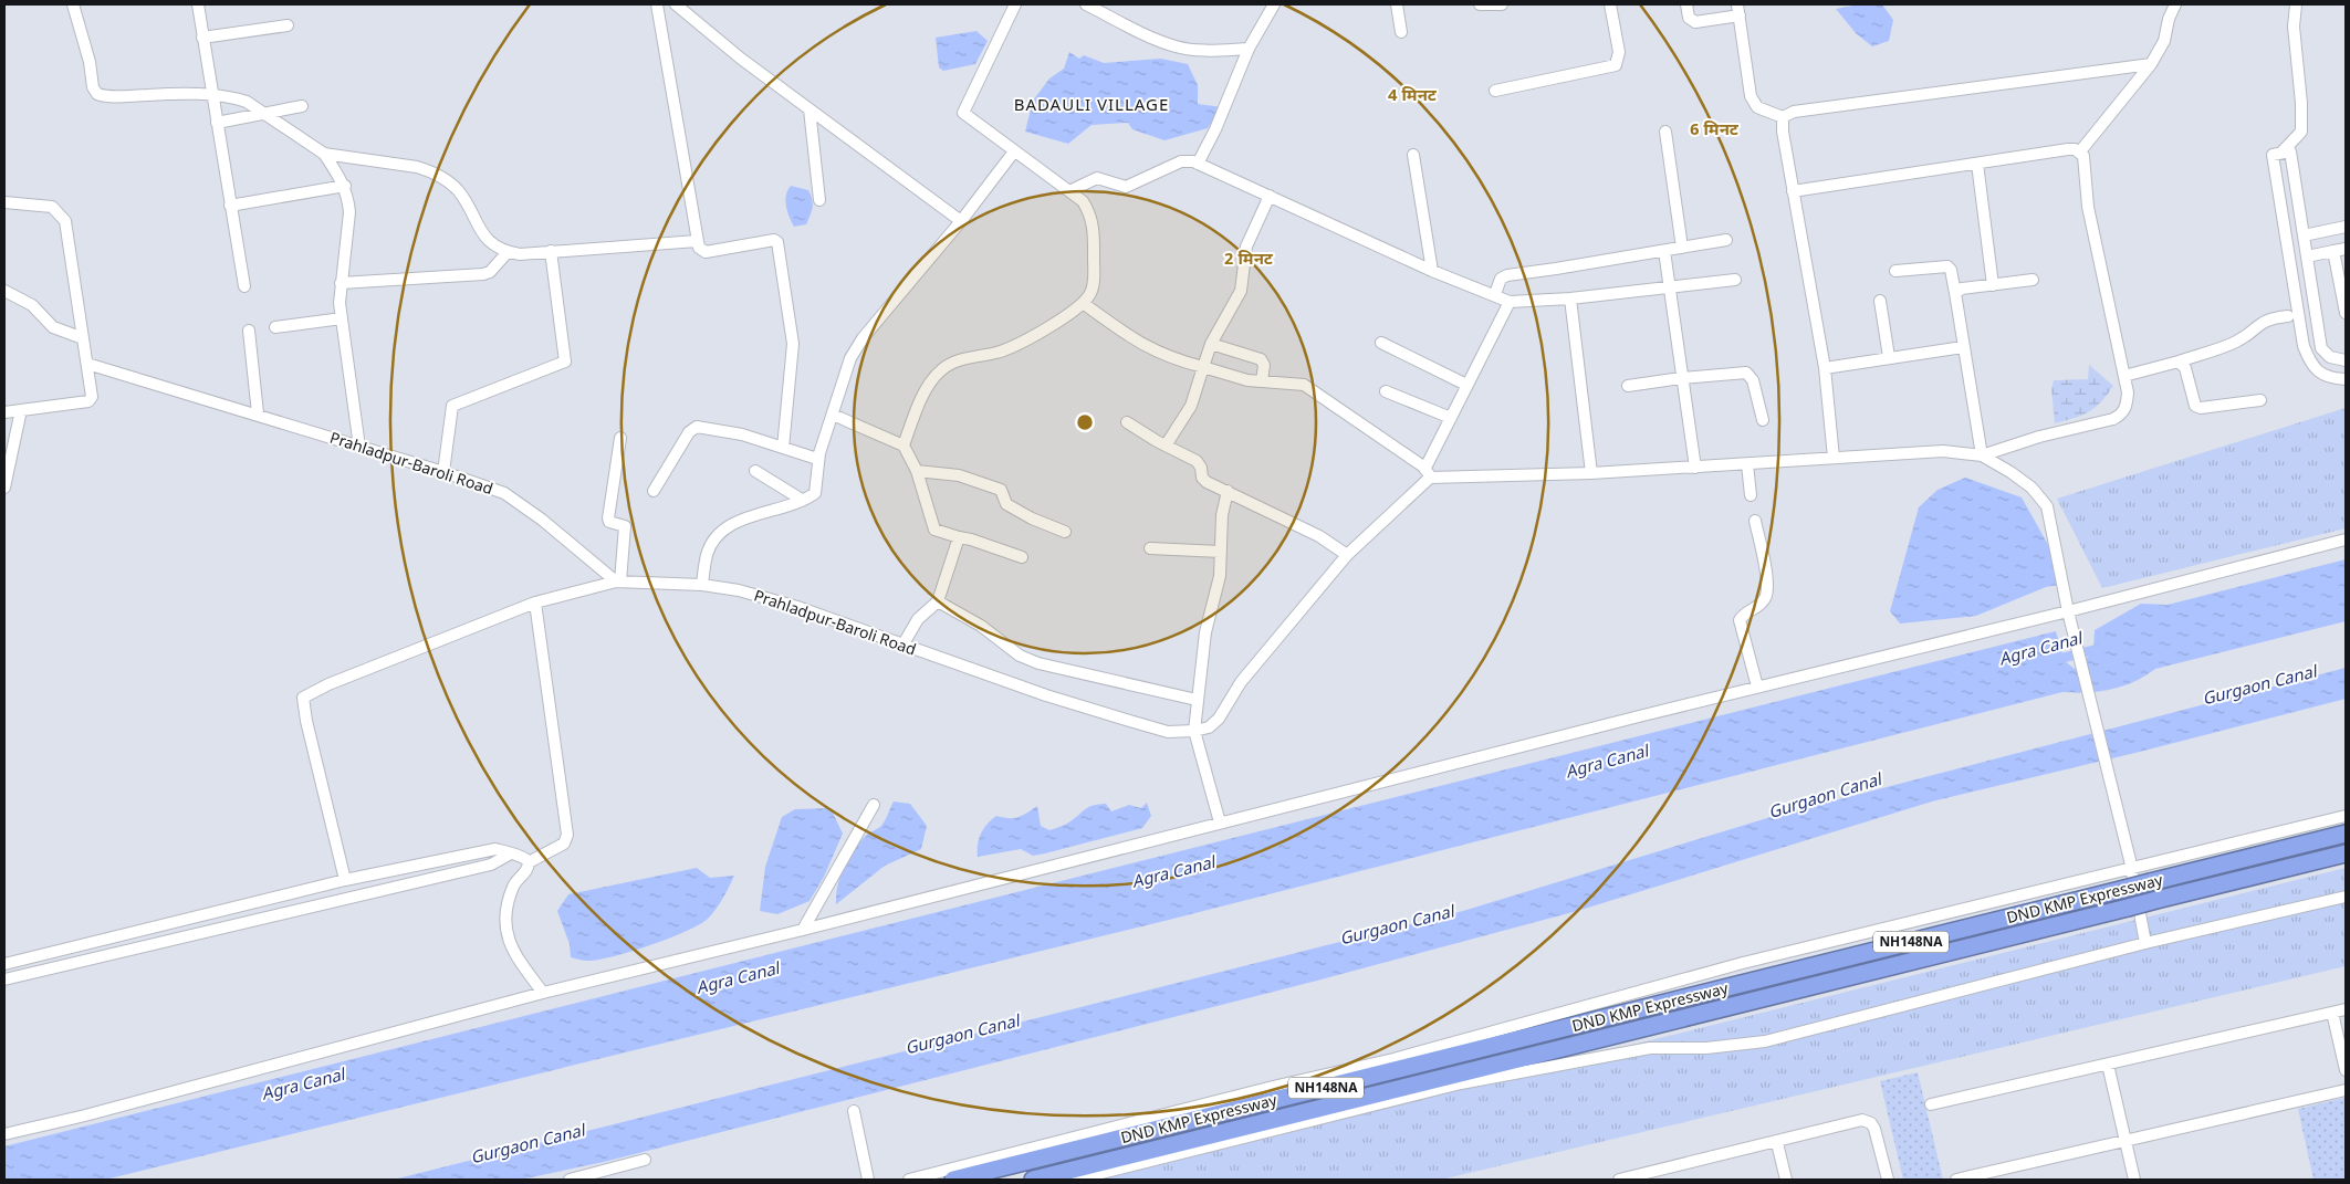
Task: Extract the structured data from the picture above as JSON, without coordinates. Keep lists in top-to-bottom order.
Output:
{
  "streets": {
    "highway": ["DND KMP Expressway", "NH148NA"],
    "street": ["Prahladpur-Baroli Road"]
  },
  "districts": ["BADAULI VILLAGE"],
  "water": ["Agra Canal", "Gurgaon Canal"],
  "rings": ["4 मिनट", "6 मिनट", "2 मिनट"]
}
